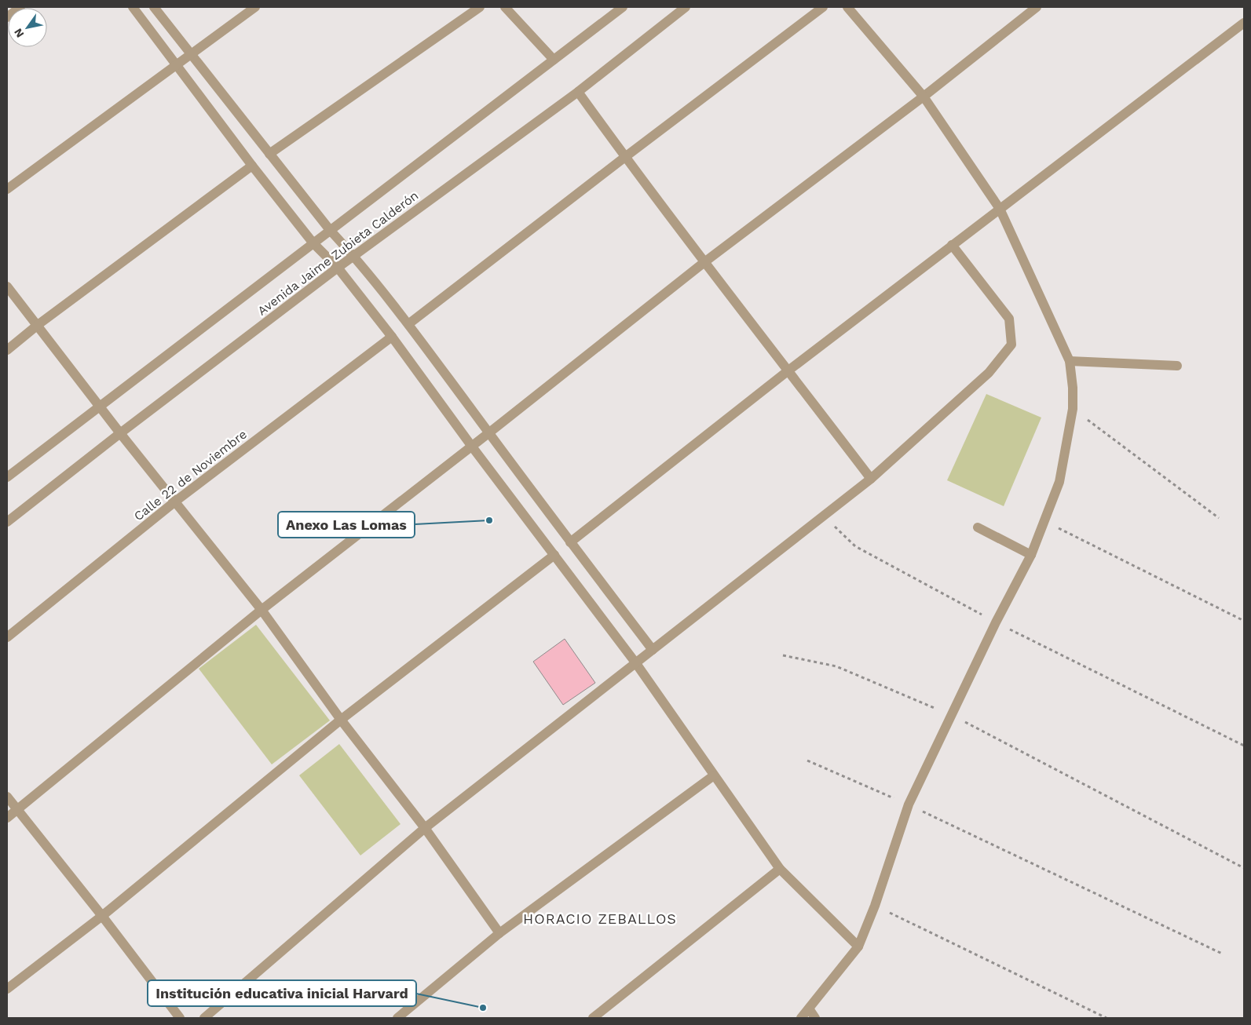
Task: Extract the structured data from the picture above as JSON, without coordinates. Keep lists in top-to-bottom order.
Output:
{
  "streets": {
    "street": ["Avenida Jaime Zubieta Calderón", "Calle 22 de Noviembre"]
  },
  "districts": ["HORACIO ZEBALLOS"],
  "places": ["Anexo Las Lomas", "Institución educativa inicial Harvard"],
  "north": "bottom left"
}
